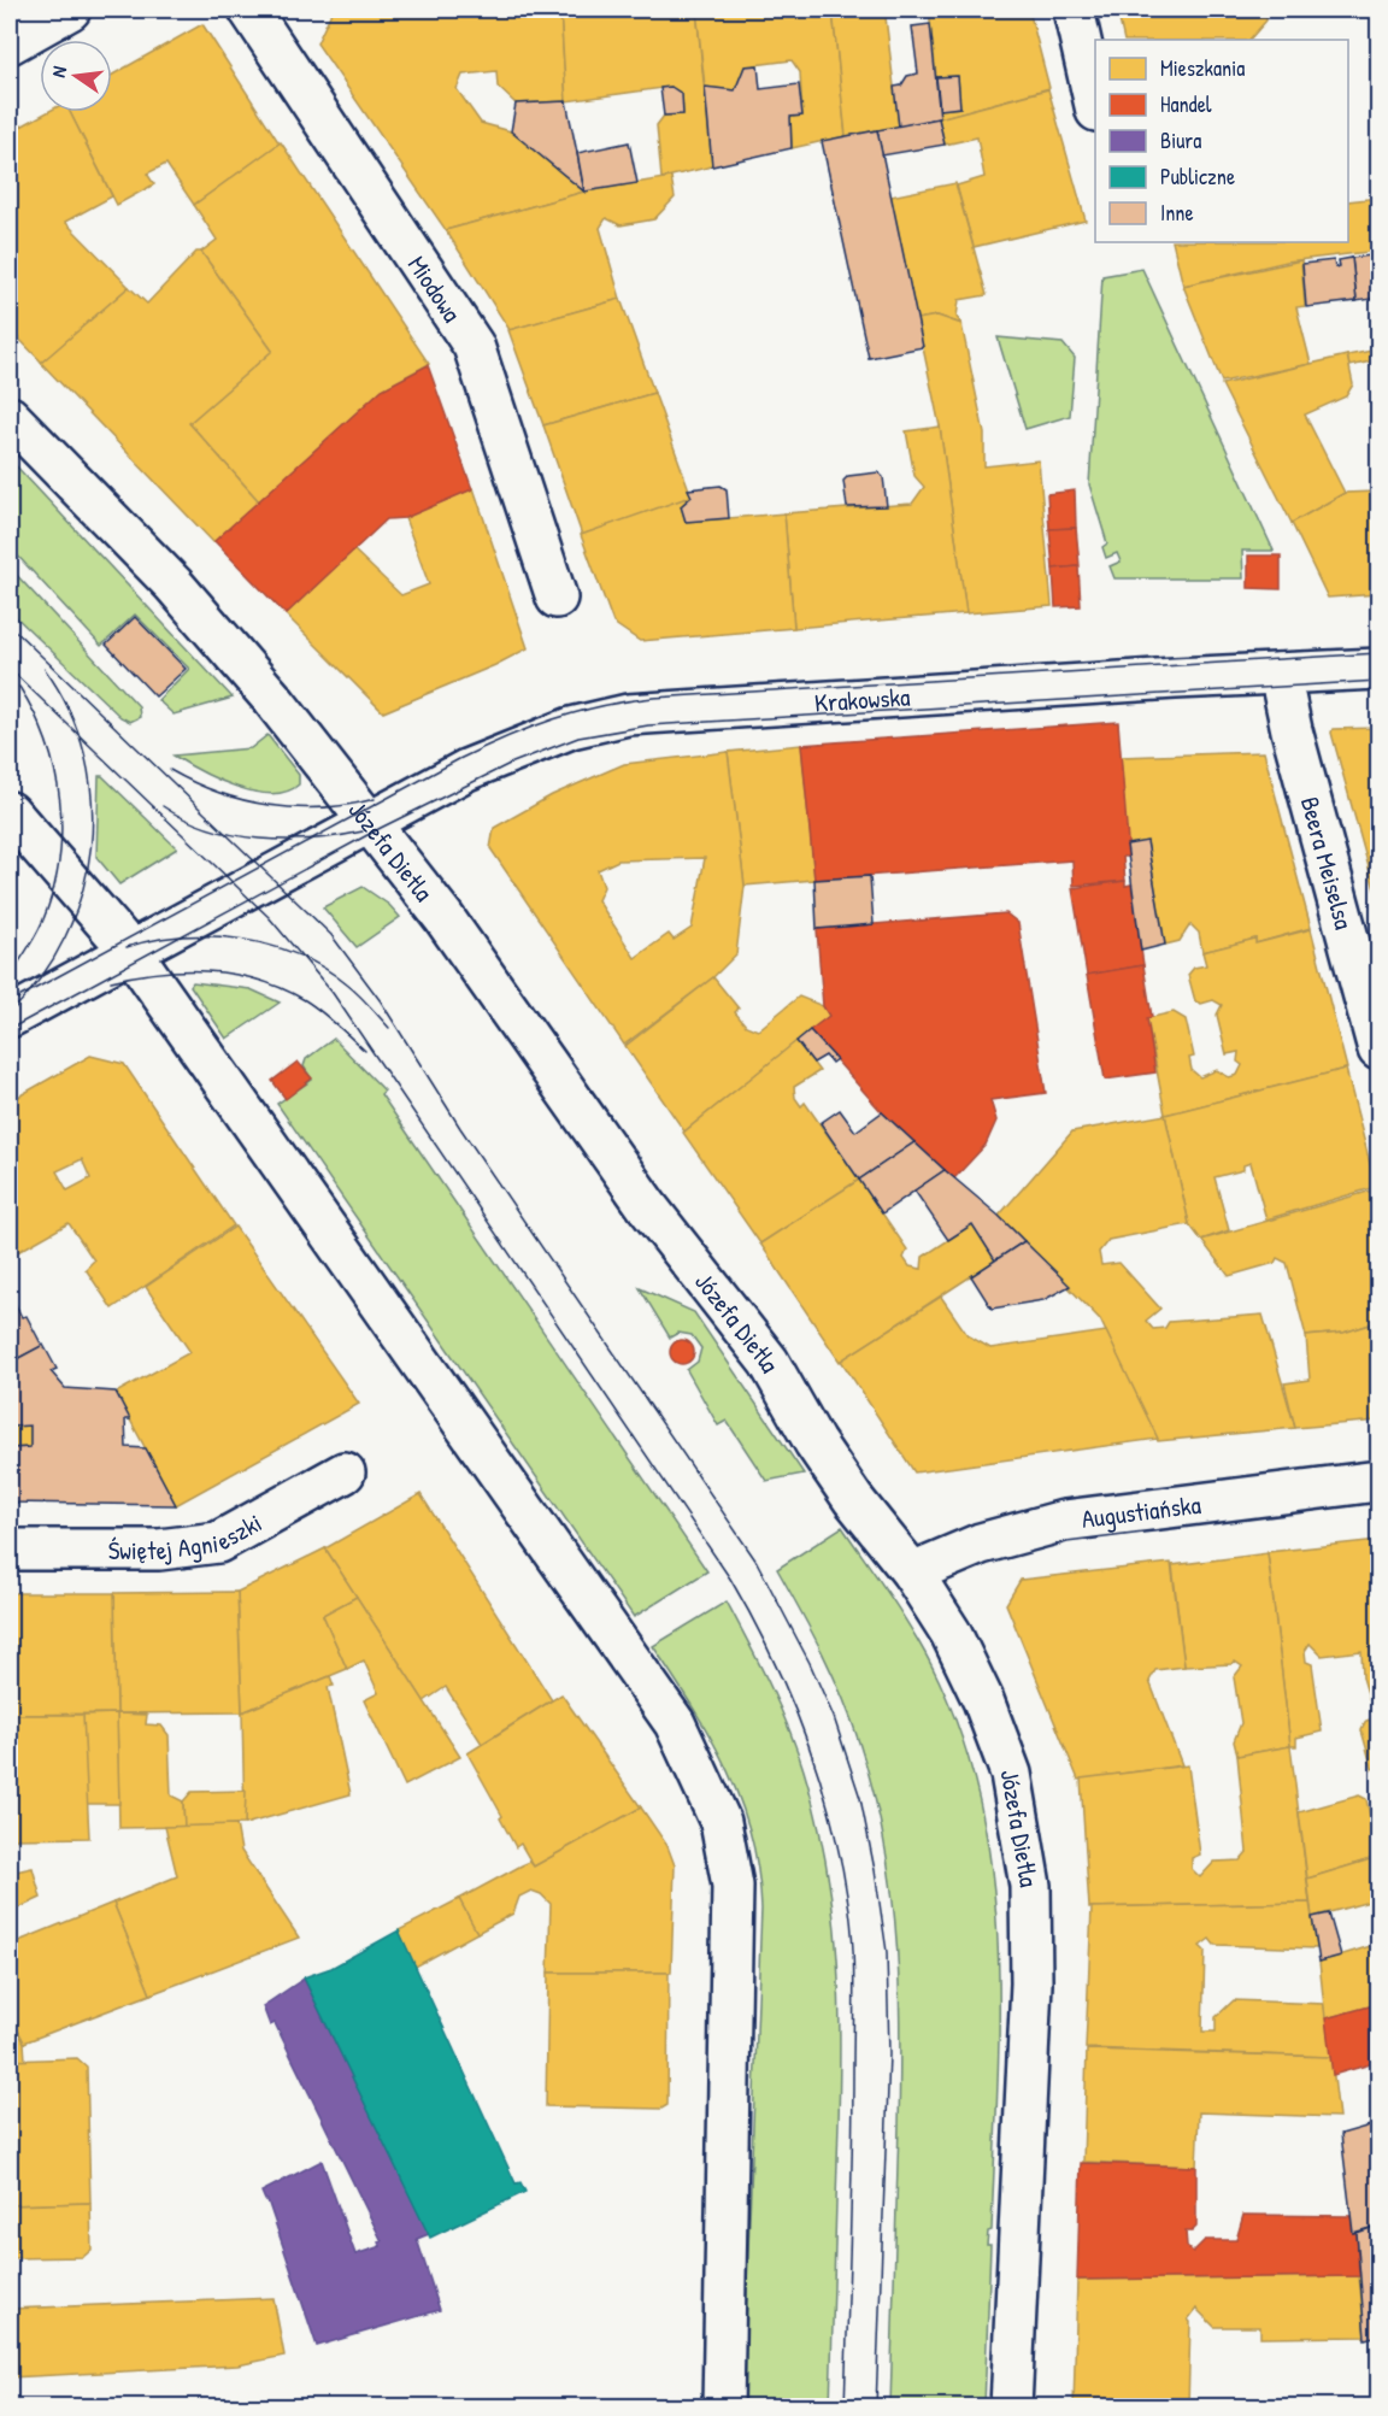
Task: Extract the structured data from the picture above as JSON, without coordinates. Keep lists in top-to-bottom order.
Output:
{
  "streets": {
    "street": [
      "Miodowa",
      "Krakowska",
      "Józefa Dietla",
      "Beera Meiselsa",
      "Augustiańska",
      "Świętej Agnieszki"
    ]
  },
  "crossings": [
    ["Krakowska", "Józefa Dietla"],
    ["Krakowska", "Beera Meiselsa"],
    ["Józefa Dietla", "Augustiańska"]
  ],
  "legend": [
    "Mieszkania",
    "Handel",
    "Biura",
    "Publiczne",
    "Inne"
  ],
  "north": "left"
}
